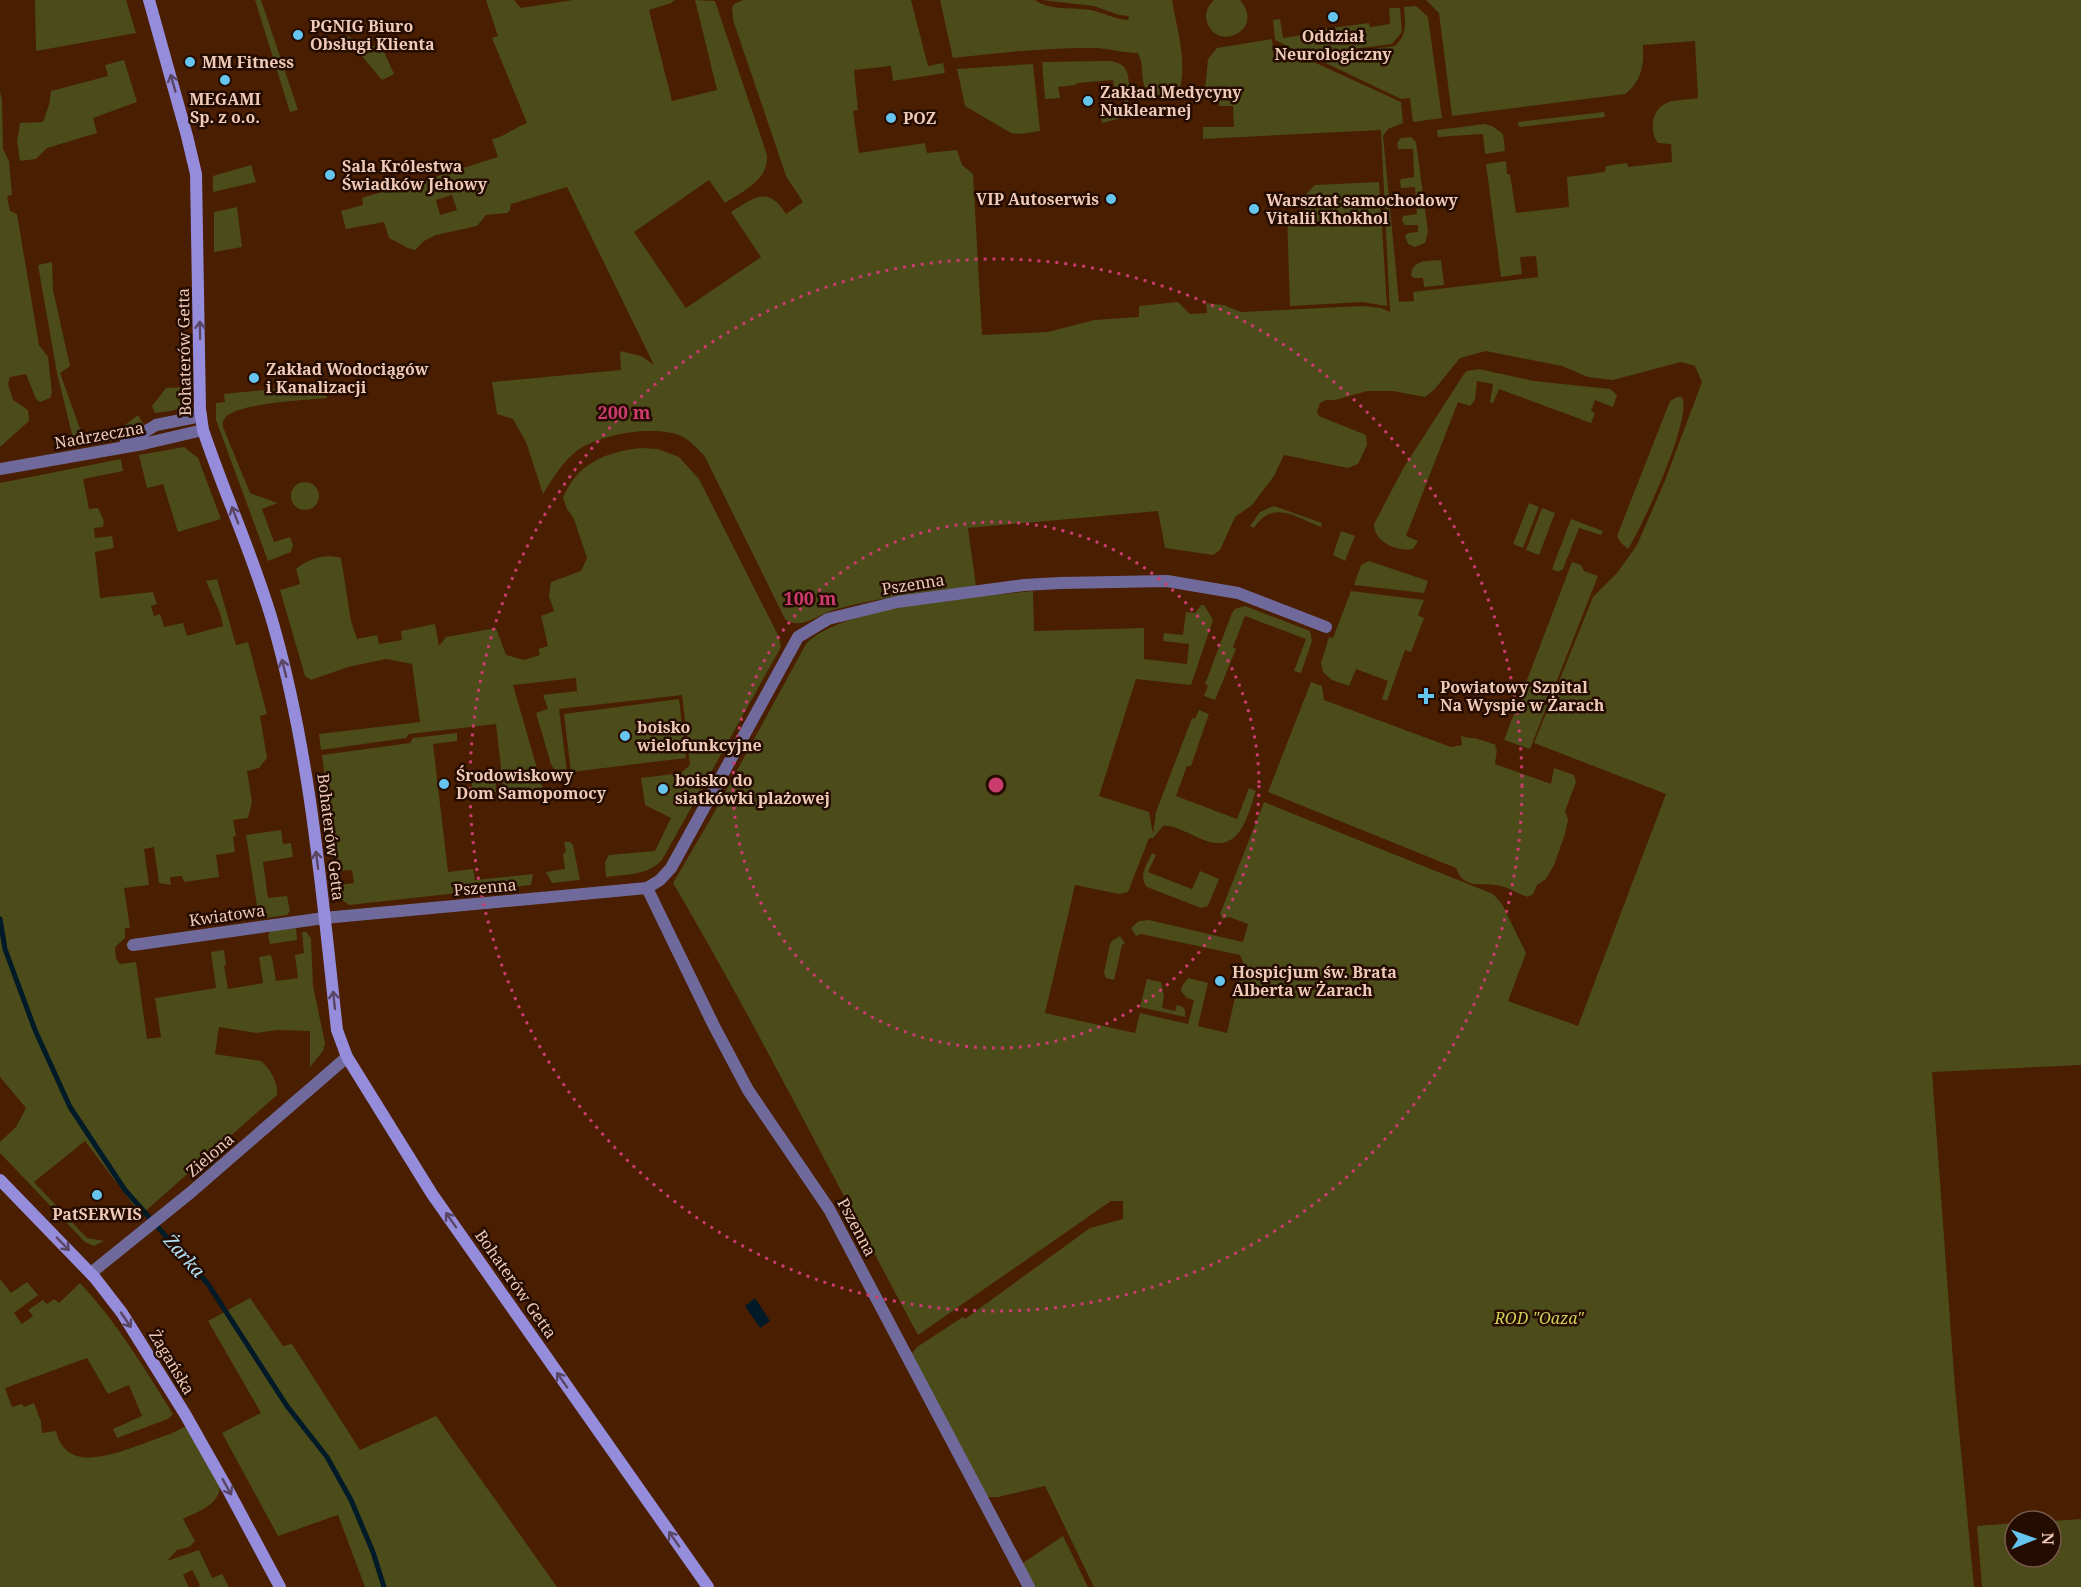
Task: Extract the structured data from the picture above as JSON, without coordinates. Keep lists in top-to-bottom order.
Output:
{
  "streets": {
    "street": [
      "Bohaterów Getta",
      "Nadrzeczna",
      "Pszenna",
      "Kwiatowa",
      "Zielona",
      "Żagańska"
    ]
  },
  "crossings": [
    ["Bohaterów Getta", "Nadrzeczna"],
    ["Bohaterów Getta", "Pszenna"],
    ["Bohaterów Getta", "Kwiatowa"],
    ["Bohaterów Getta", "Zielona"],
    ["Pszenna", "Kwiatowa"],
    ["Zielona", "Żagańska"]
  ],
  "one_way": ["Bohaterów Getta", "Żagańska"],
  "water": ["Żarka"],
  "parks": ["ROD \"Oaza\""],
  "places": {
    "other": [
      "Oddział Neurologiczny",
      "PGNIG Biuro Obsługi Klienta",
      "MM Fitness",
      "MEGAMI Sp. z o.o.",
      "Zakład Medycyny Nuklearnej",
      "POZ",
      "Sala Królestwa Świadków Jehowy",
      "VIP Autoserwis",
      "Warsztat samochodowy Vitalii Khokhol",
      "Zakład Wodociągów i Kanalizacji",
      "boisko wielofunkcyjne",
      "Środowiskowy Dom Samopomocy",
      "boisko do siatkówki plażowej",
      "Hospicjum św. Brata Alberta w Żarach",
      "PatSERWIS"
    ],
    "health": ["Powiatowy Szpital Na Wyspie w Żarach"]
  },
  "north": "right",
  "rings": ["200 m", "100 m"]
}
